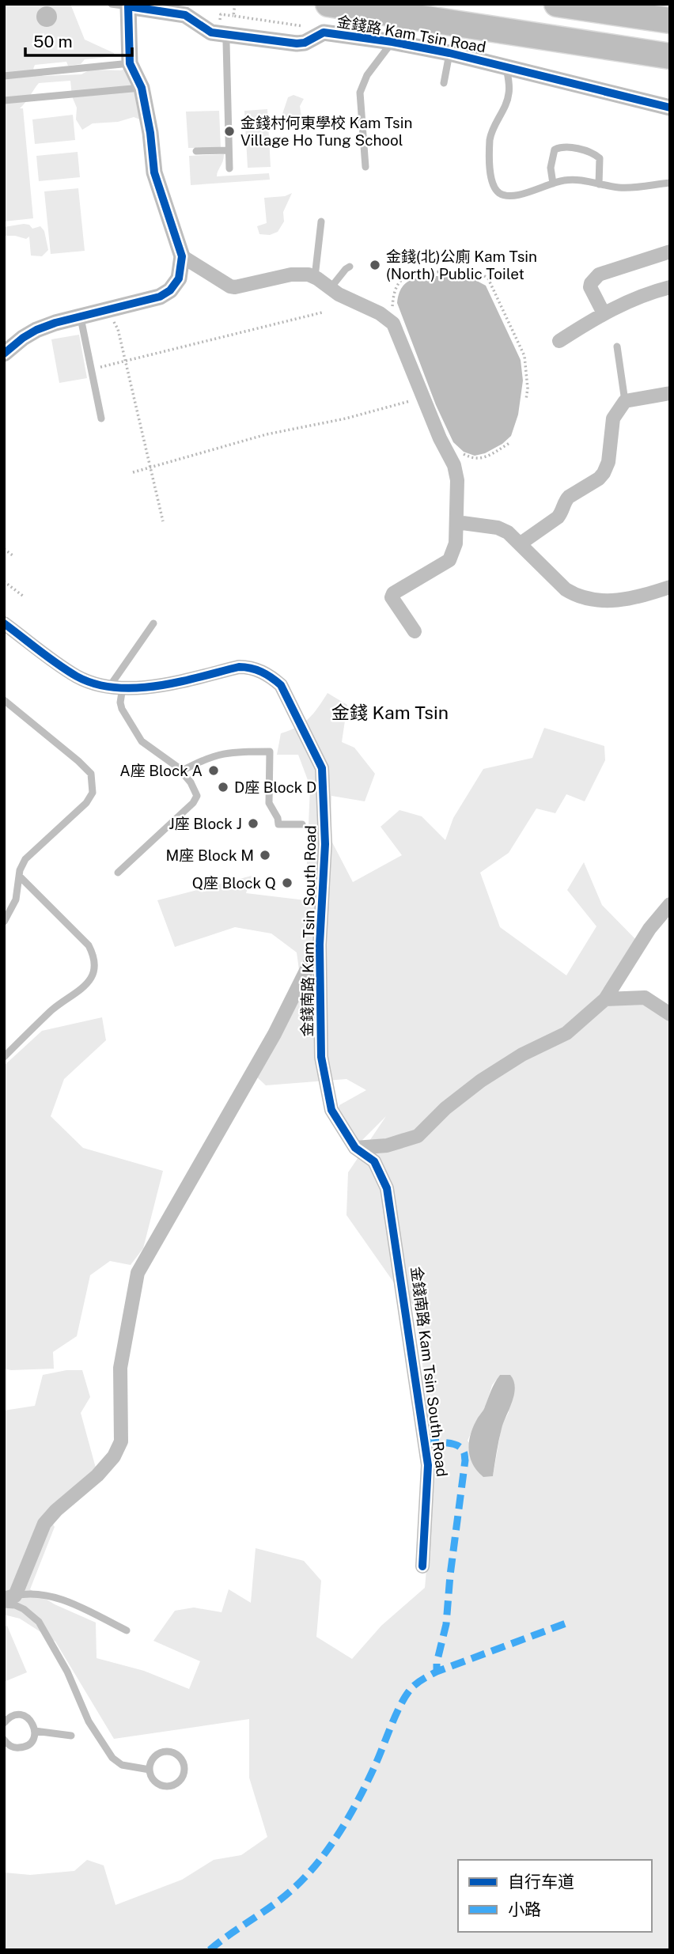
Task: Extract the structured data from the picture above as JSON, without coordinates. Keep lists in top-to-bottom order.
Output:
{
  "streets": {
    "street": ["金錢路 Kam Tsin Road", "金錢南路 Kam Tsin South Road"]
  },
  "districts": ["金錢 Kam Tsin"],
  "places": [
    "金錢村何東學校 Kam Tsin Village Ho Tung School",
    "金錢(北)公廁 Kam Tsin (North) Public Toilet",
    "A座 Block A",
    "D座 Block D",
    "J座 Block J",
    "M座 Block M",
    "Q座 Block Q"
  ],
  "legend": ["自行车道", "小路"],
  "scale_bar": "50 m"
}
